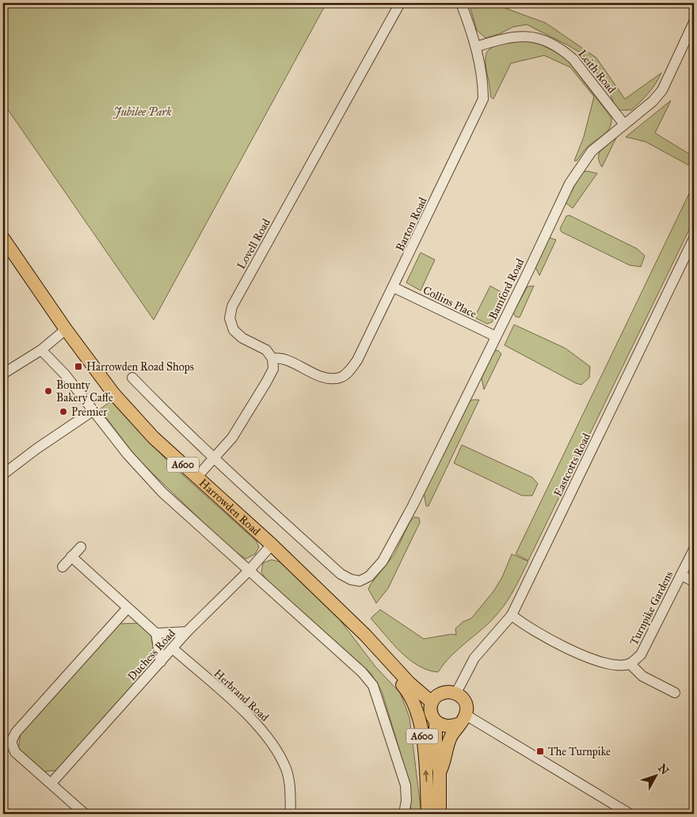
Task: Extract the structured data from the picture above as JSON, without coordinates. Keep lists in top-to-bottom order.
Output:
{
  "streets": {
    "main road": ["A600", "Harrowden Road"],
    "street": [
      "Leith Road",
      "Barton Road",
      "Lovell Road",
      "Bamford Road",
      "Collins Place",
      "Eastcotts Road",
      "Turnpike Gardens",
      "Duchess Road",
      "Herbrand Road"
    ]
  },
  "crossings": [
    ["Leith Road", "Barton Road"],
    ["Leith Road", "Bamford Road"],
    ["Barton Road", "Lovell Road"],
    ["Barton Road", "Collins Place"],
    ["Bamford Road", "Collins Place"],
    ["A600", "Eastcotts Road"],
    ["A600", "Harrowden Road"],
    ["Eastcotts Road", "Harrowden Road"],
    ["Harrowden Road", "Duchess Road"],
    ["Duchess Road", "Herbrand Road"]
  ],
  "parks": ["Jubilee Park"],
  "places": {
    "transit": ["Harrowden Road Shops", "The Turnpike"],
    "other": ["Bounty Bakery Caffe", "Premier"]
  },
  "north": "top right"
}
